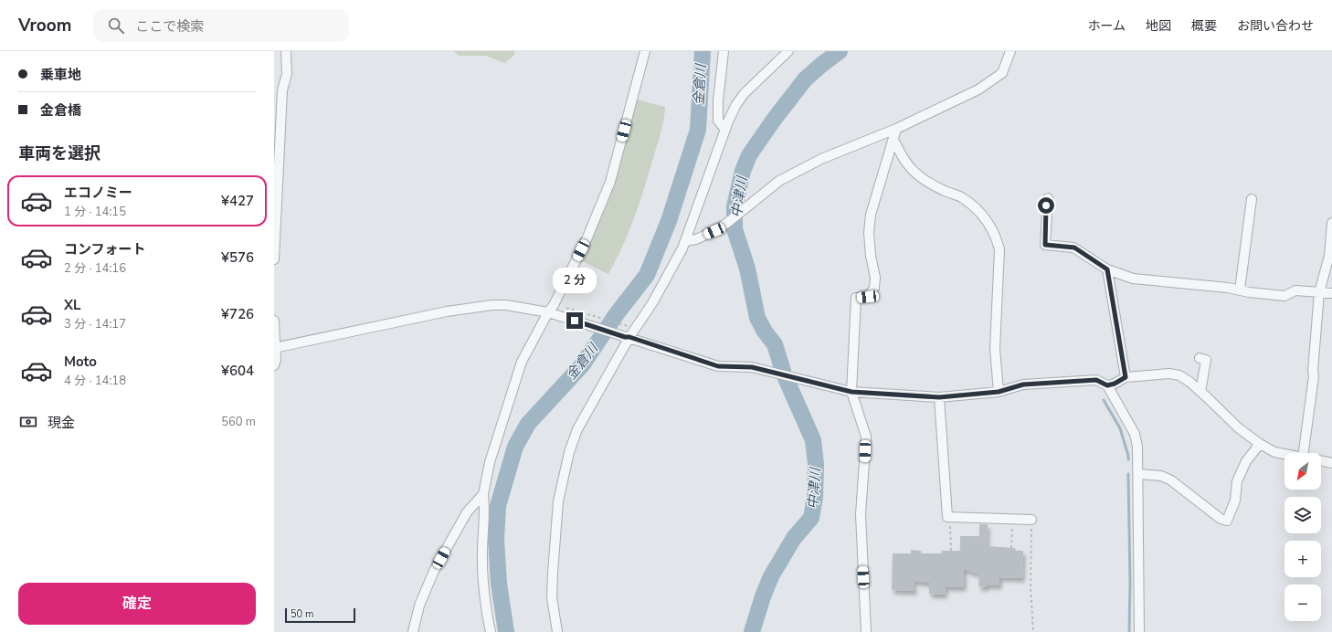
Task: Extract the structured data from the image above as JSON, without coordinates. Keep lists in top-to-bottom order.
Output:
{
  "water": ["金倉川", "中津川"],
  "scale_bar": "50 m",
  "north": "bottom left",
  "page": {
    "header": "Vroom",
    "search": "ここで検索",
    "nav": [
      "ホーム",
      "地図",
      "概要",
      "お問い合わせ"
    ],
    "banner": ["乗車地", "金倉橋"],
    "heading": "車両を選択",
    "list": [
      {
        "name": "エコノミー",
        "note": "1 分 · 14:15",
        "value": "¥427"
      },
      {
        "name": "コンフォート",
        "note": "2 分 · 14:16",
        "value": "¥576"
      },
      {
        "name": "XL",
        "note": "3 分 · 14:17",
        "value": "¥726"
      },
      {
        "name": "Moto",
        "note": "4 分 · 14:18",
        "value": "¥604"
      }
    ],
    "bubble": "2 分",
    "pay": ["現金", "560 m"],
    "map_buttons": ["+", "−"],
    "buttons": "確定",
    "scale": "50 m"
  }
}
